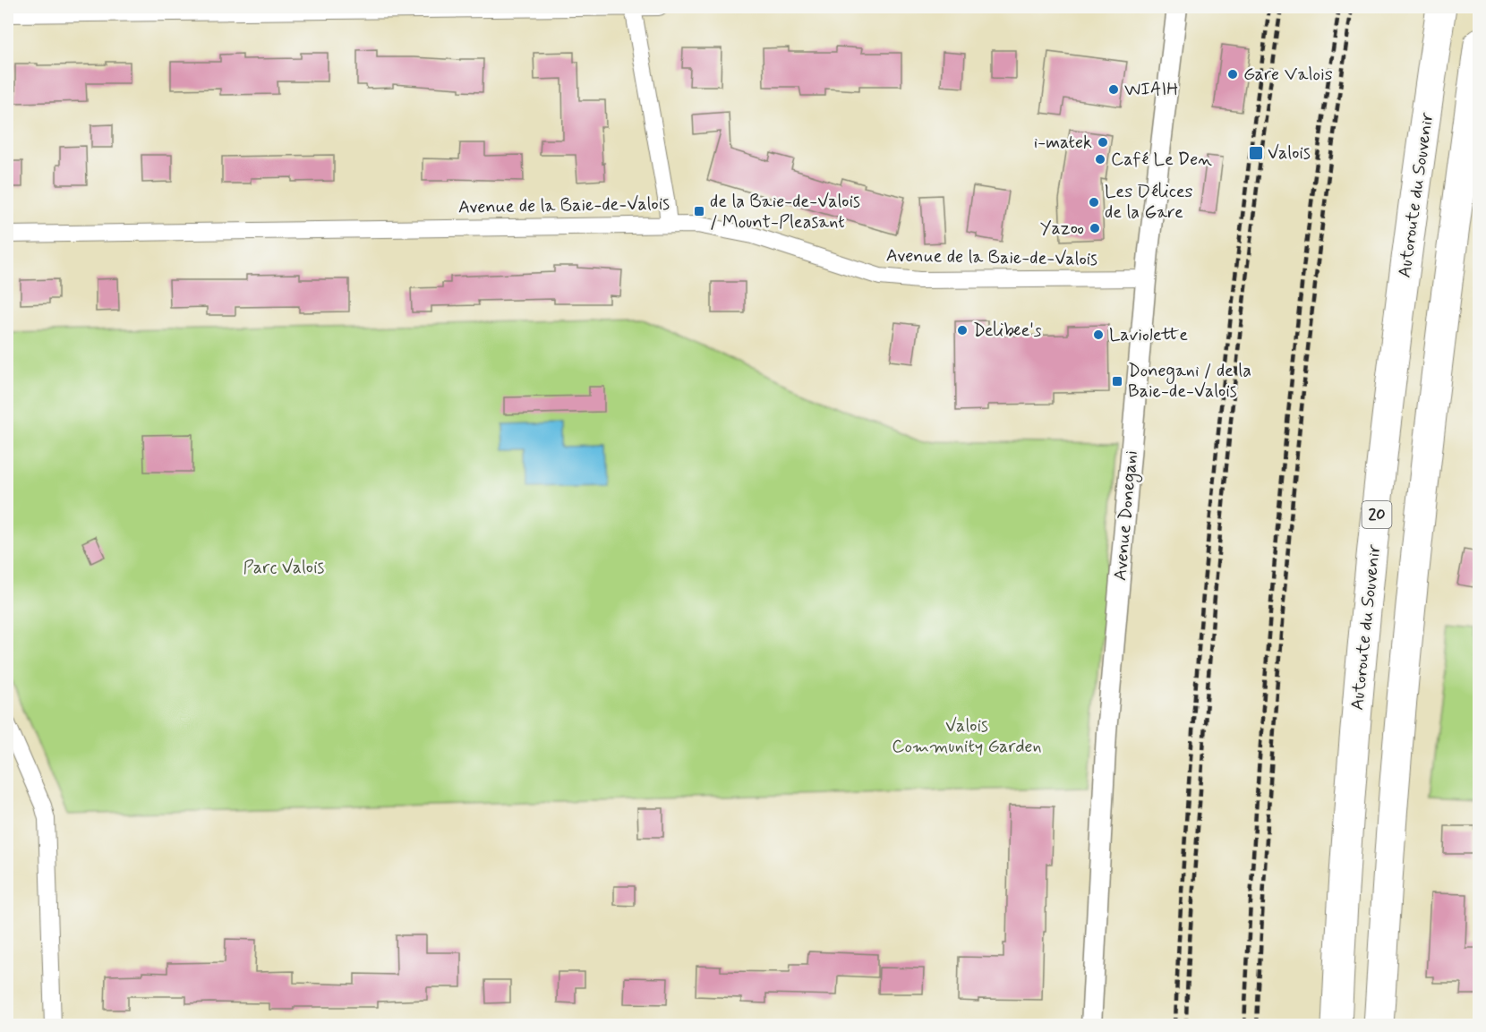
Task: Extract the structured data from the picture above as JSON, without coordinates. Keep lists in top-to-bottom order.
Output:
{
  "streets": {
    "highway": ["Autoroute du Souvenir", "20"],
    "street": ["Avenue de la Baie-de-Valois", "Avenue Donegani"]
  },
  "crossings": [
    ["Avenue de la Baie-de-Valois", "Avenue Donegani"]
  ],
  "parks": ["Parc Valois", "Valois Community Garden"],
  "places": {
    "other": [
      "Gare Valois",
      "WIAIH",
      "i-matek",
      "Café Le Den",
      "Les Délices de la Gare",
      "Yazoo",
      "Delibee's",
      "Laviolette"
    ],
    "transit": ["Valois", "de la Baie-de-Valois / Mount-Pleasant", "Donegani / de la Baie-de-Valois"]
  }
}
